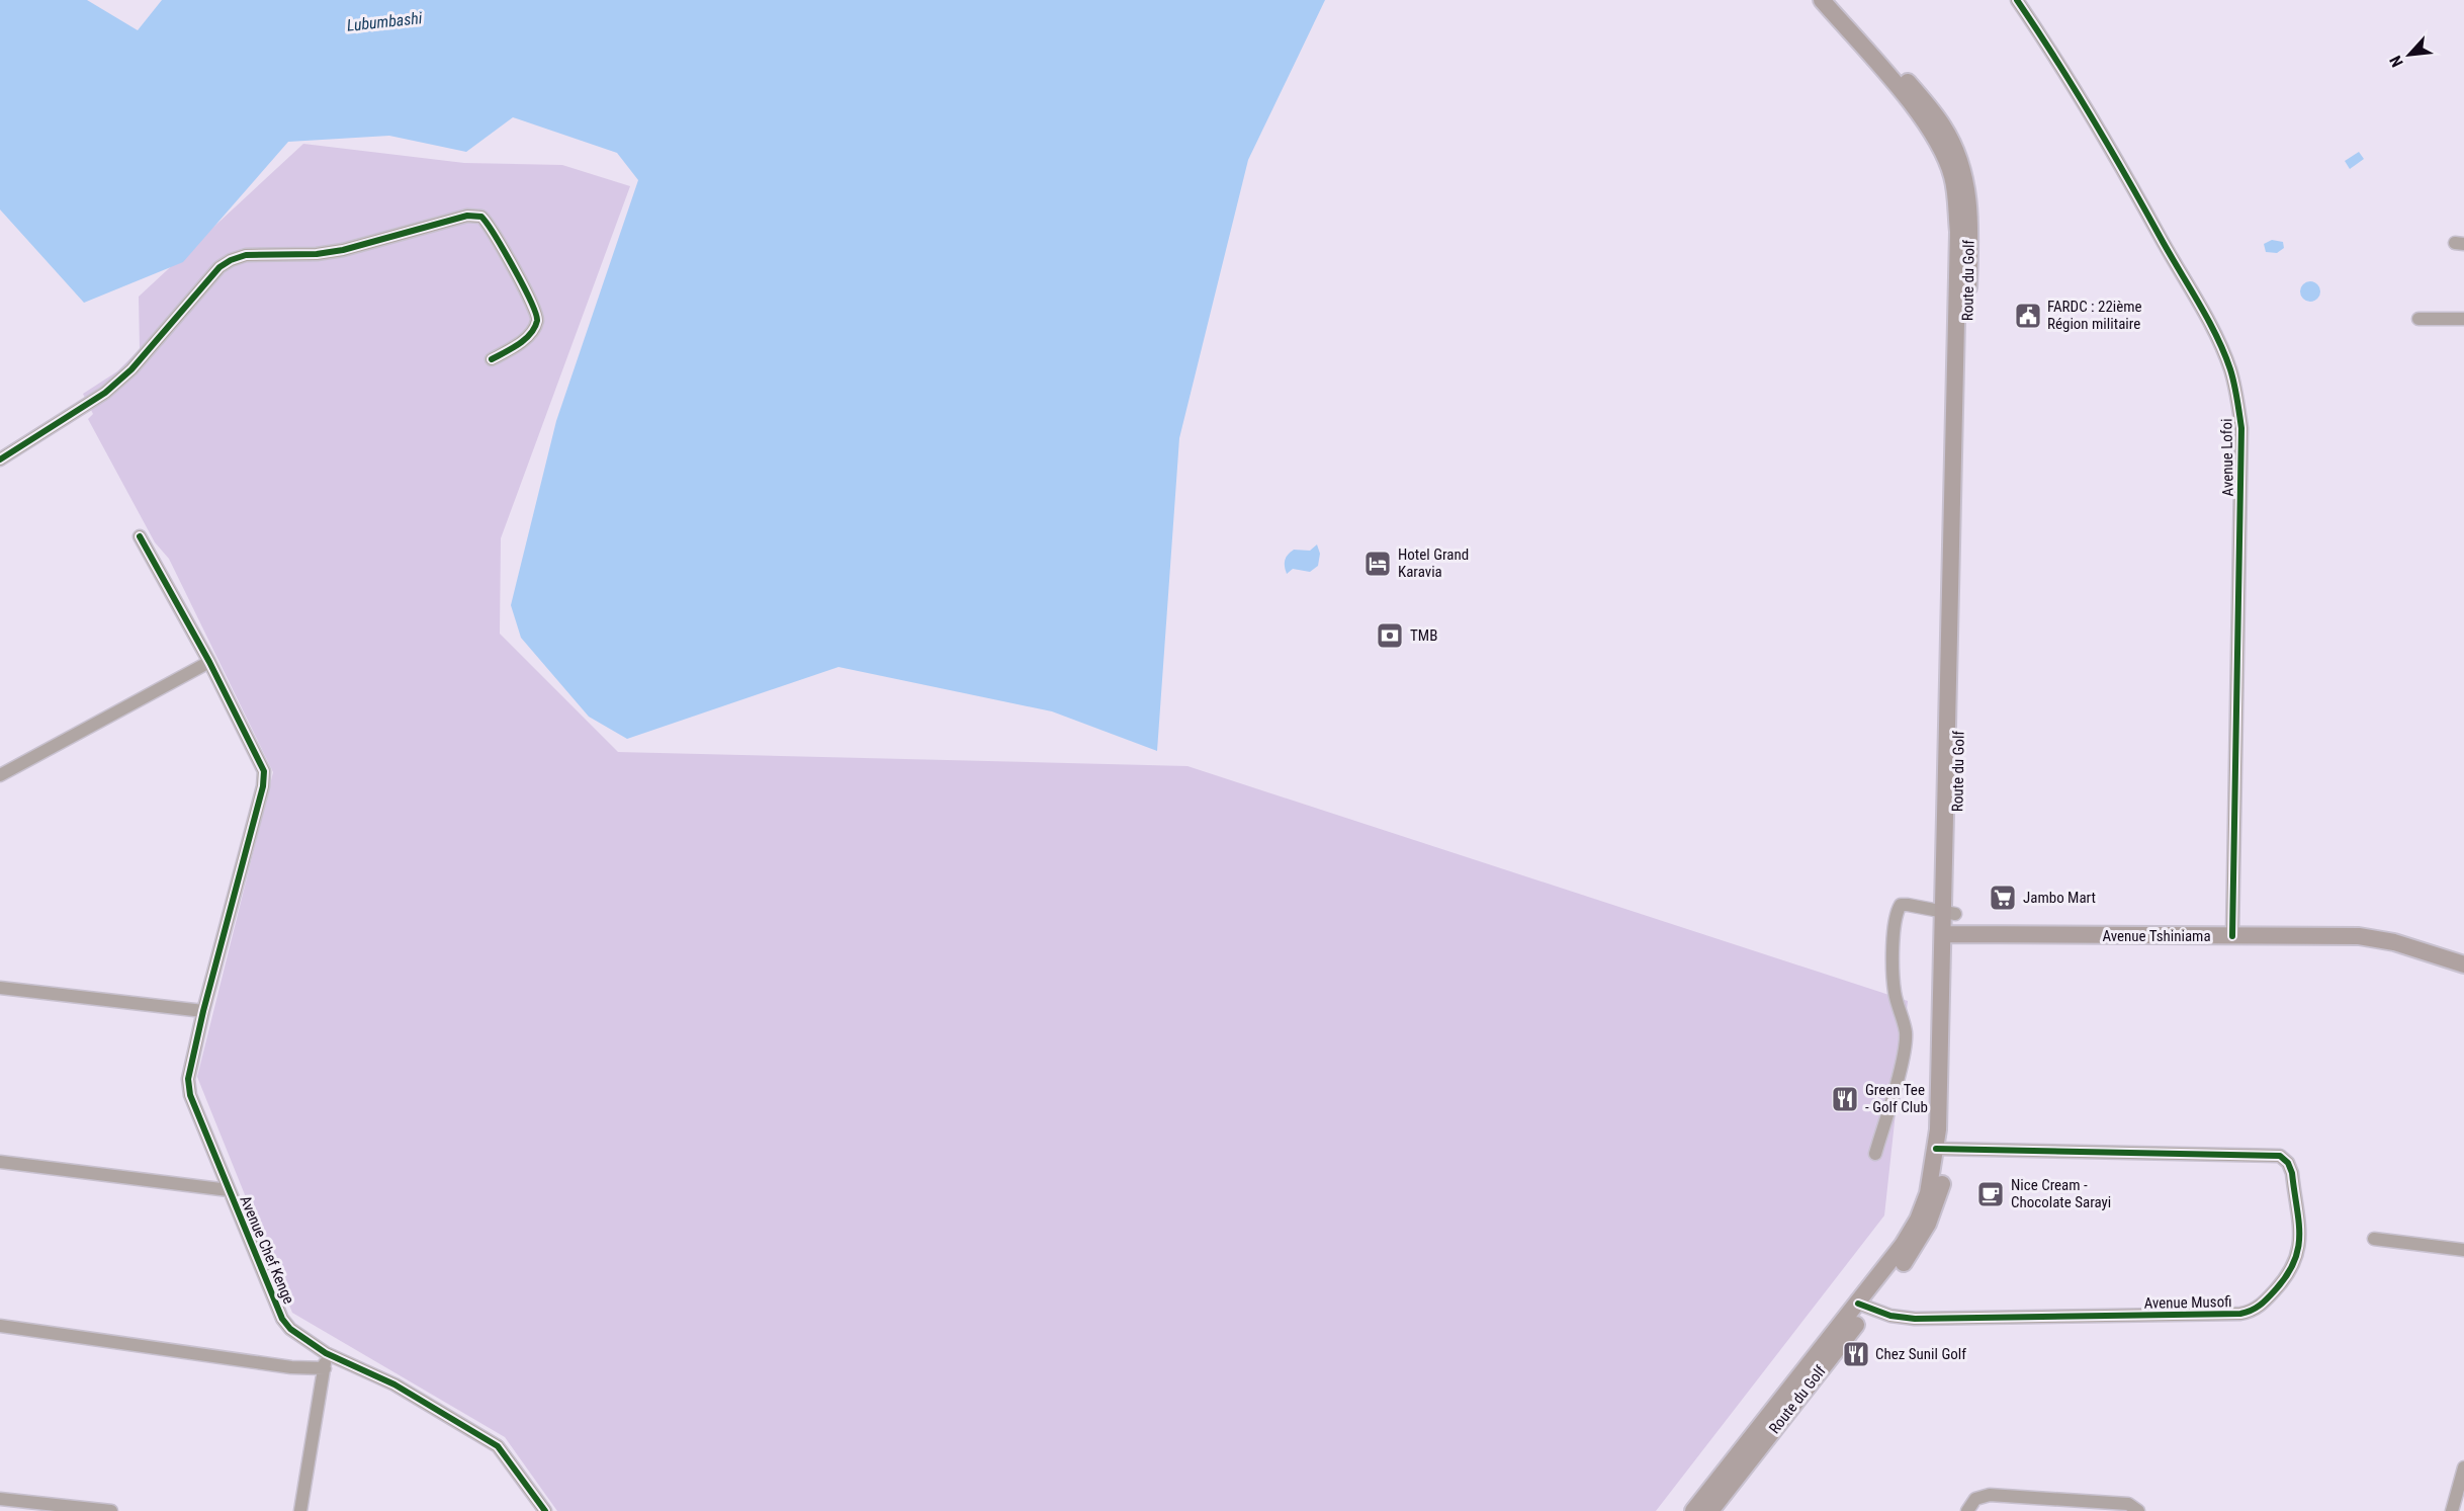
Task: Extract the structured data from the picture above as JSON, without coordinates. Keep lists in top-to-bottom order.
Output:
{
  "streets": {
    "main road": ["Route du Golf", "Avenue Tshiniama"],
    "street": ["Avenue Lofoi", "Avenue Chef Kenge", "Avenue Musofi"]
  },
  "crossings": [
    ["Route du Golf", "Avenue Tshiniama"],
    ["Route du Golf", "Avenue Musofi"],
    ["Avenue Lofoi", "Avenue Tshiniama"]
  ],
  "water": ["Lubumbashi"],
  "places": {
    "public building": ["FARDC : 22ième Région militaire"],
    "hotel": ["Hotel Grand Karavia"],
    "bank": ["TMB"],
    "supermarket": ["Jambo Mart"],
    "restaurant": ["Green Tee - Golf Club", "Chez Sunil Golf"],
    "cafe": ["Nice Cream - Chocolate Sarayi"]
  },
  "north": "bottom left"
}
